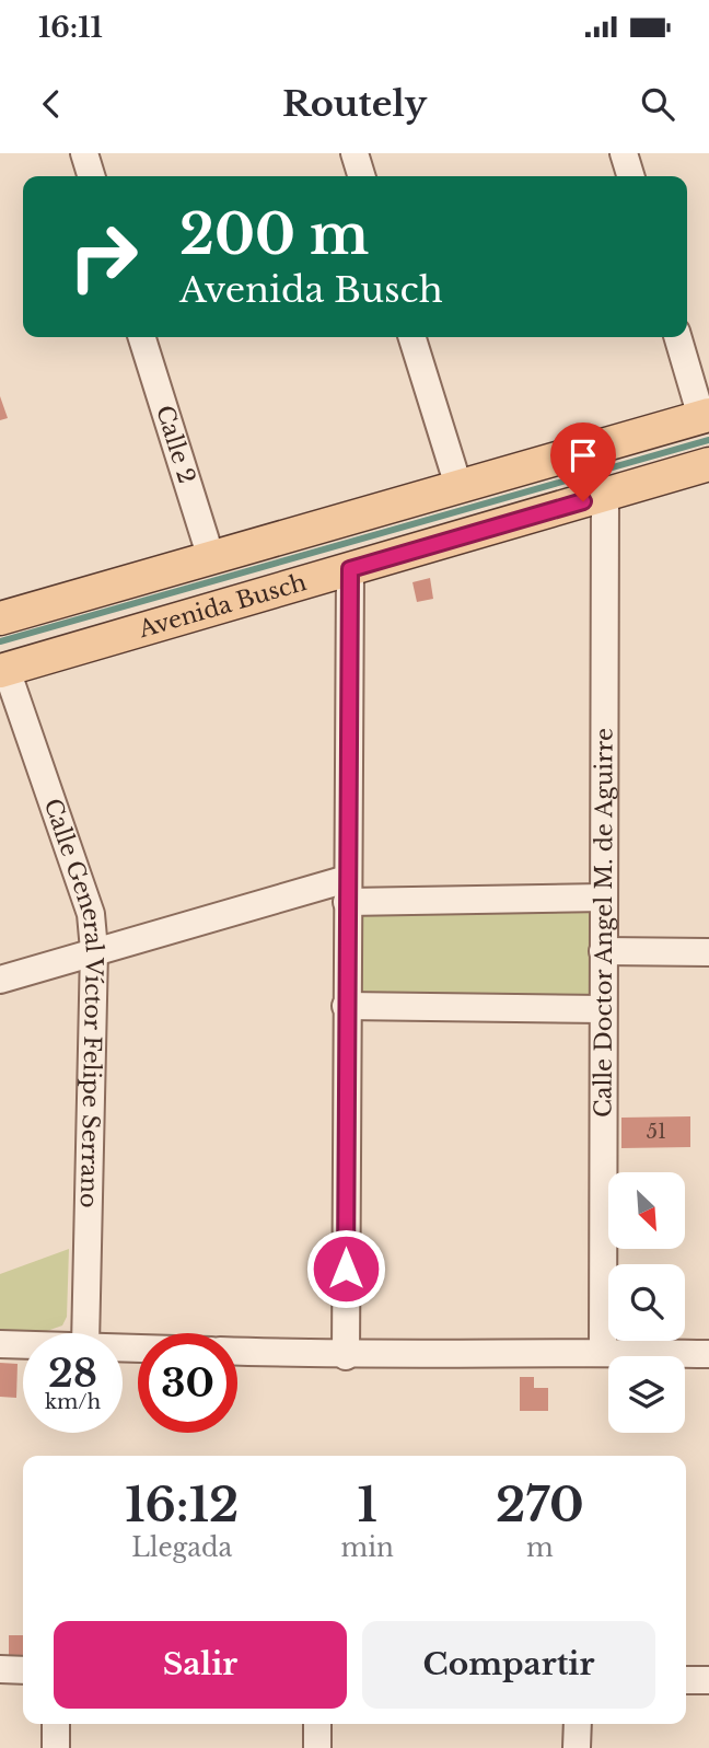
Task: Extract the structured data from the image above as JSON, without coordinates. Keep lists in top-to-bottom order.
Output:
{
  "streets": {
    "main road": ["Avenida Busch"],
    "street": ["Calle 2", "Calle Doctor Angel M. de Aguirre", "Calle General Víctor Felipe Serrano"]
  },
  "crossings": [
    ["Calle 2", "Avenida Busch"],
    ["Avenida Busch", "Calle Doctor Angel M. de Aguirre"],
    ["Avenida Busch", "Calle General Víctor Felipe Serrano"]
  ],
  "house_numbers": ["51"],
  "north": "bottom right",
  "page": {
    "status": "16:11",
    "header": "Routely",
    "turn": ["200 m", "Avenida Busch"],
    "speed": "28 km/h",
    "limit": "30",
    "eta": [
      "16:12",
      "Llegada",
      "1",
      "min",
      "270",
      "m"
    ],
    "buttons": ["Salir", "Compartir"]
  }
}
